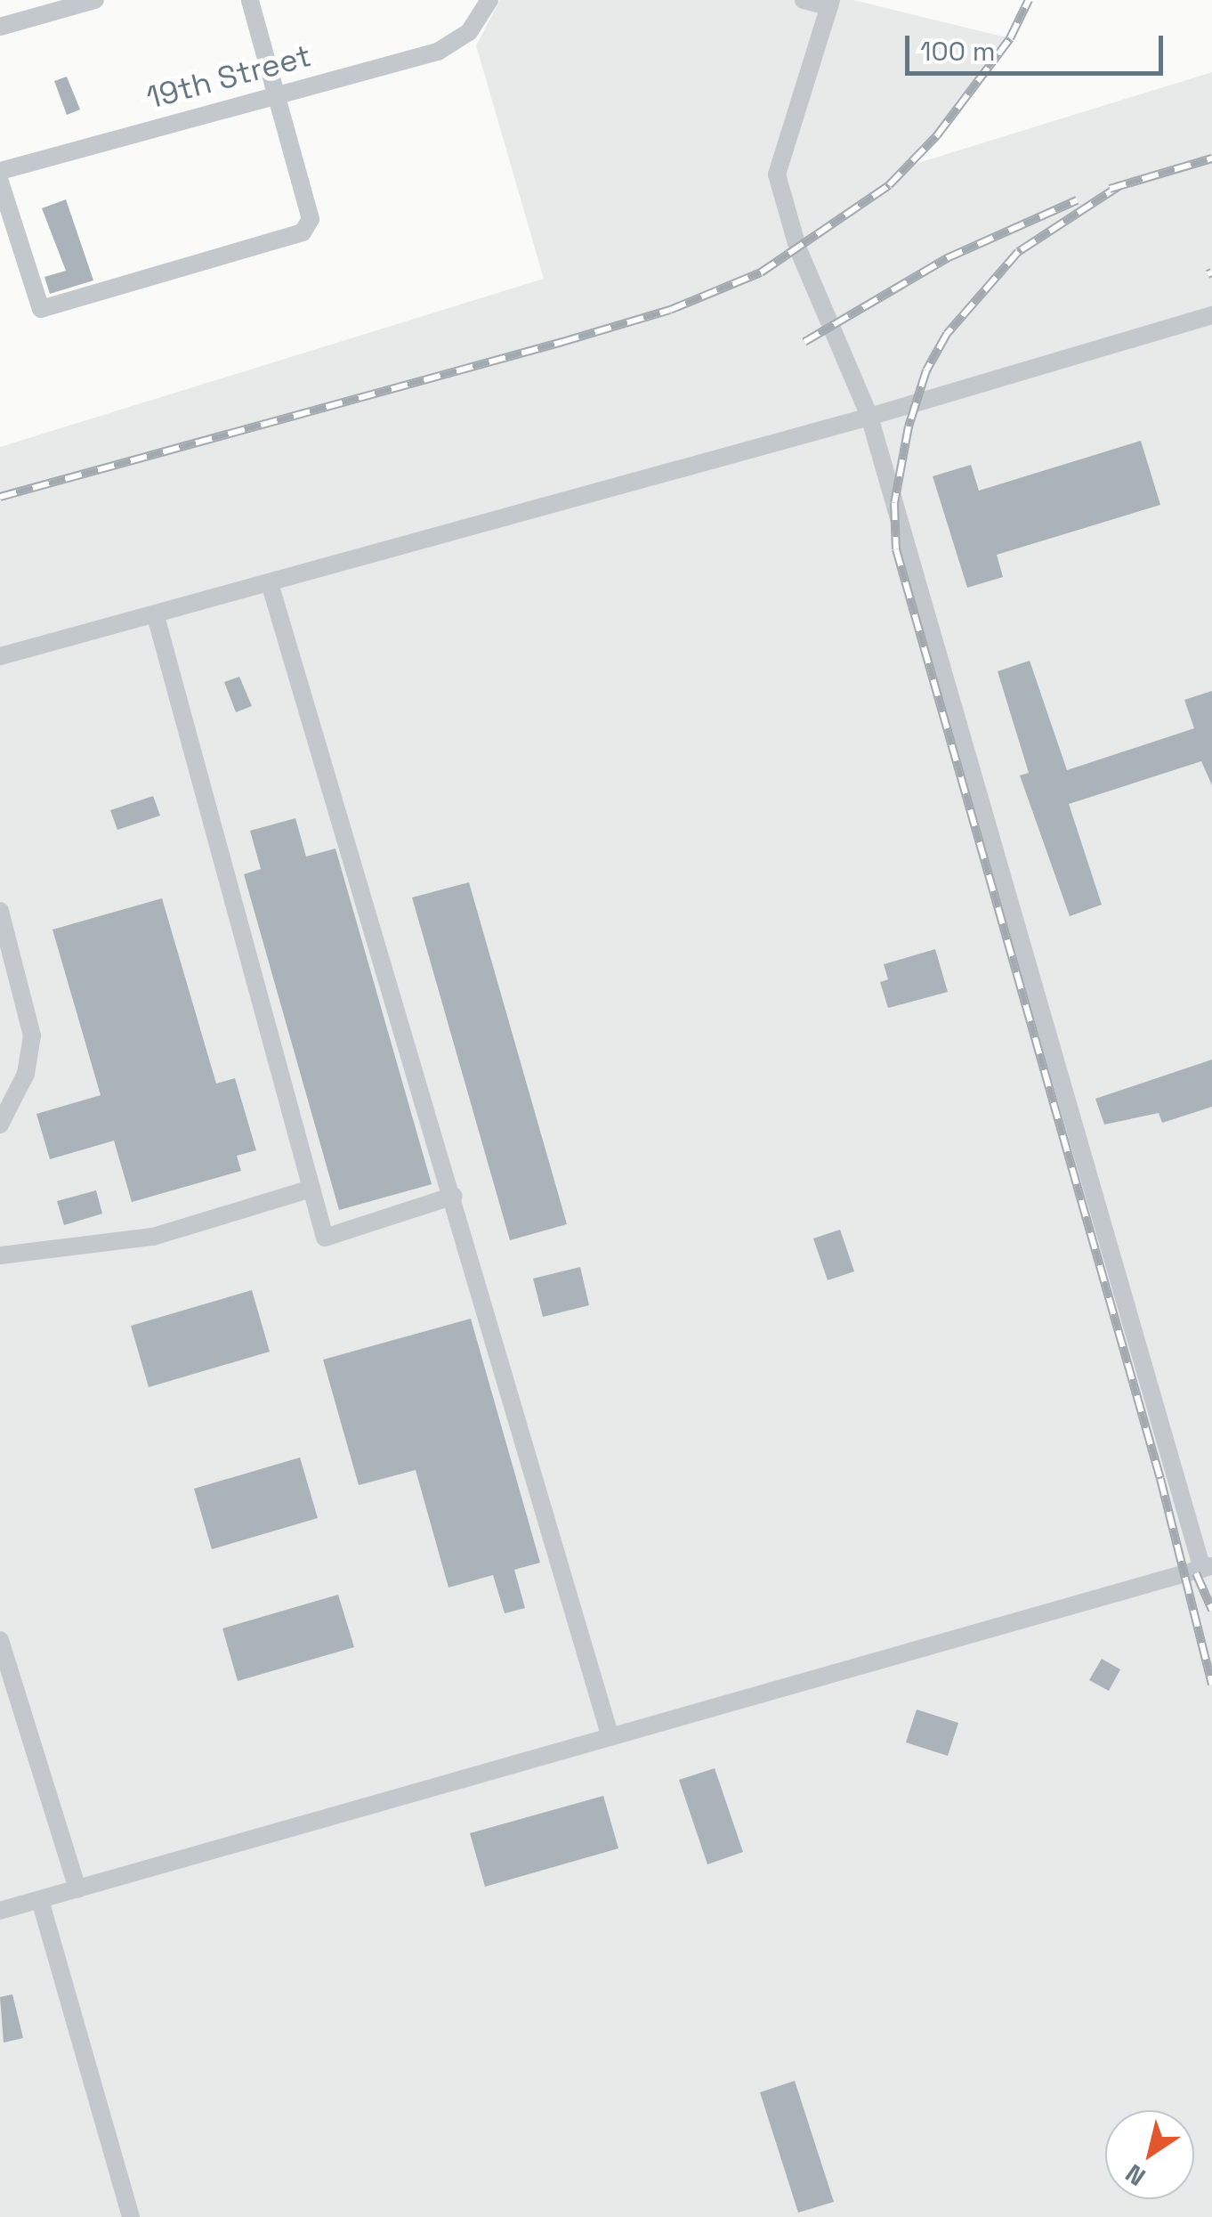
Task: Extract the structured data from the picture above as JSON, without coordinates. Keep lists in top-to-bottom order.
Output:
{
  "streets": {
    "street": ["19th Street"]
  },
  "scale_bar": "100 m",
  "north": "bottom left"
}
